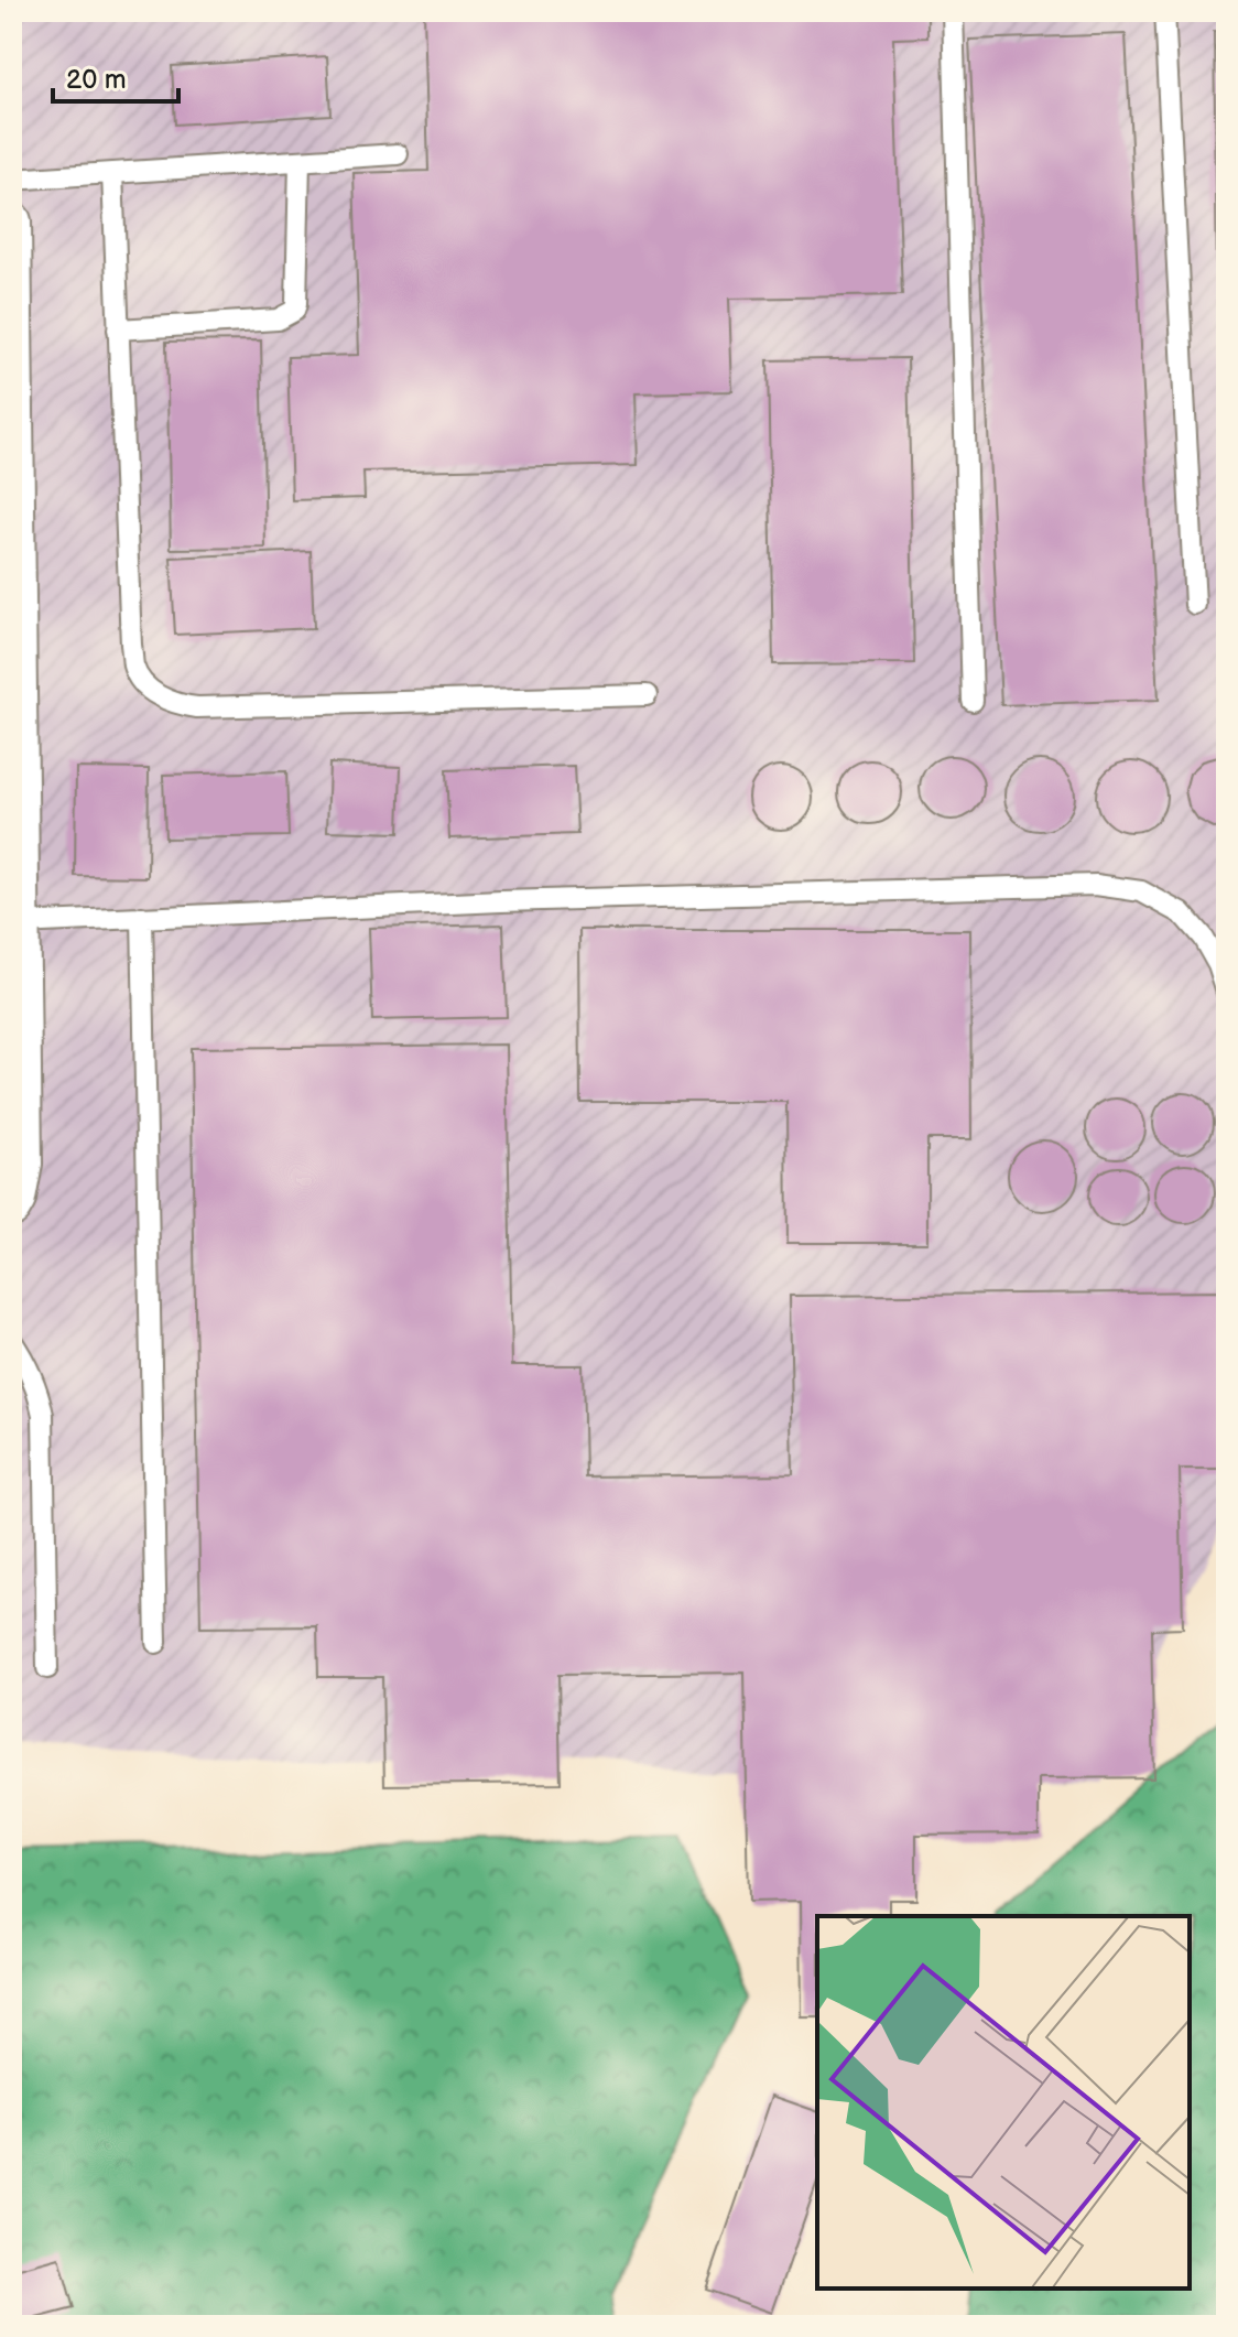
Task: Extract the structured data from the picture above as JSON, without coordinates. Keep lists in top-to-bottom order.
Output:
{
  "scale_bar": "20 m"
}
